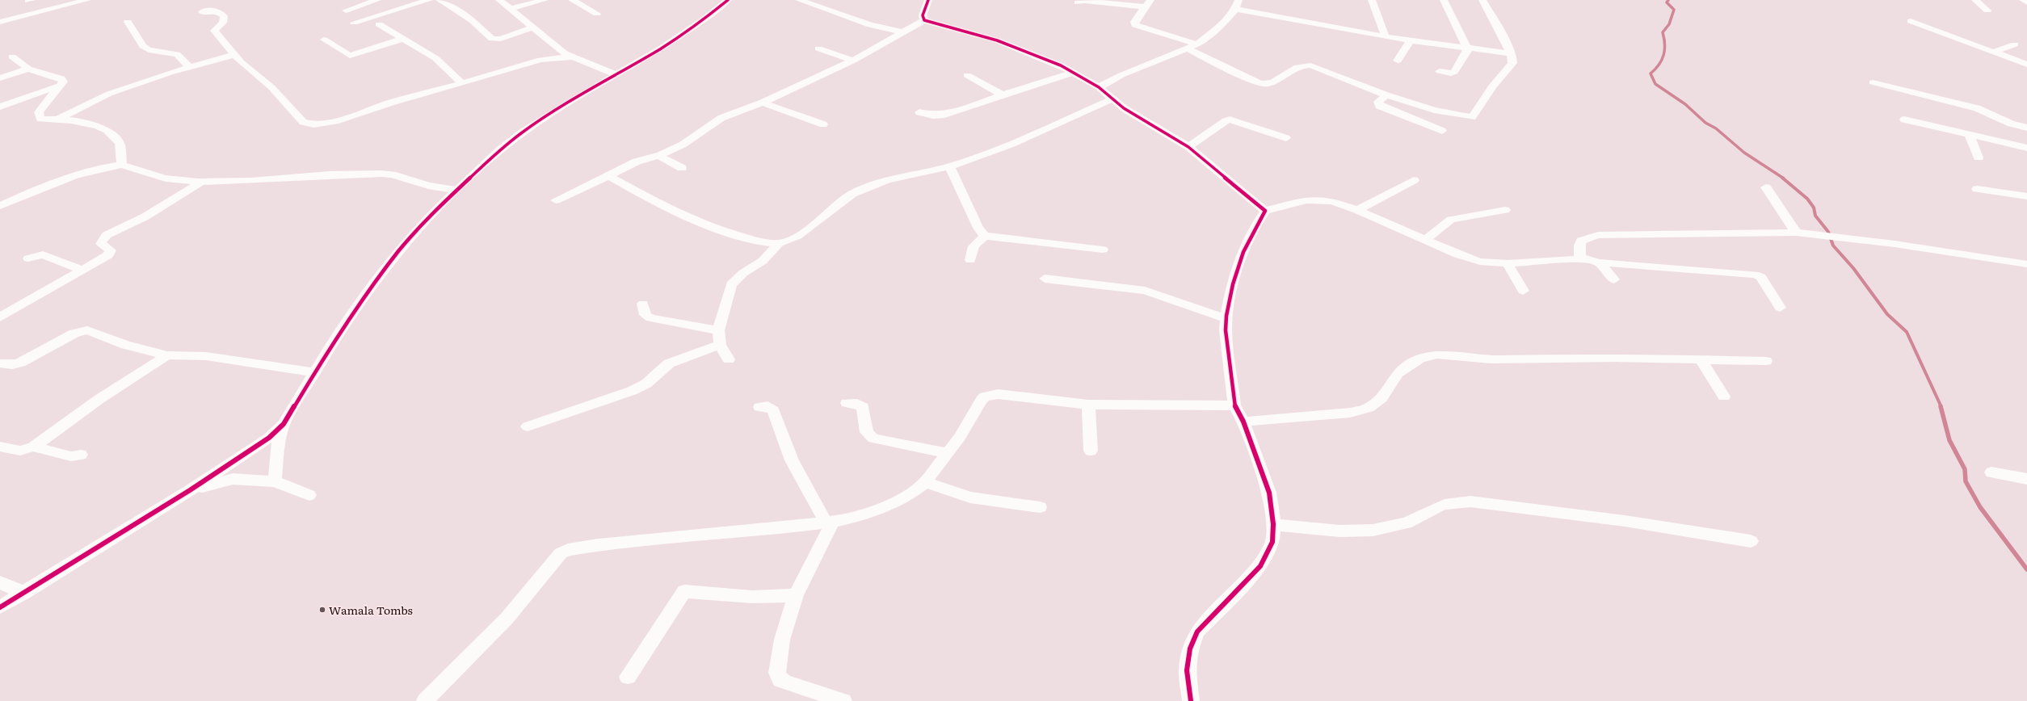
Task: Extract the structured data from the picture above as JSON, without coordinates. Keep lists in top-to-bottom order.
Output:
{
  "places": ["Wamala Tombs"]
}
